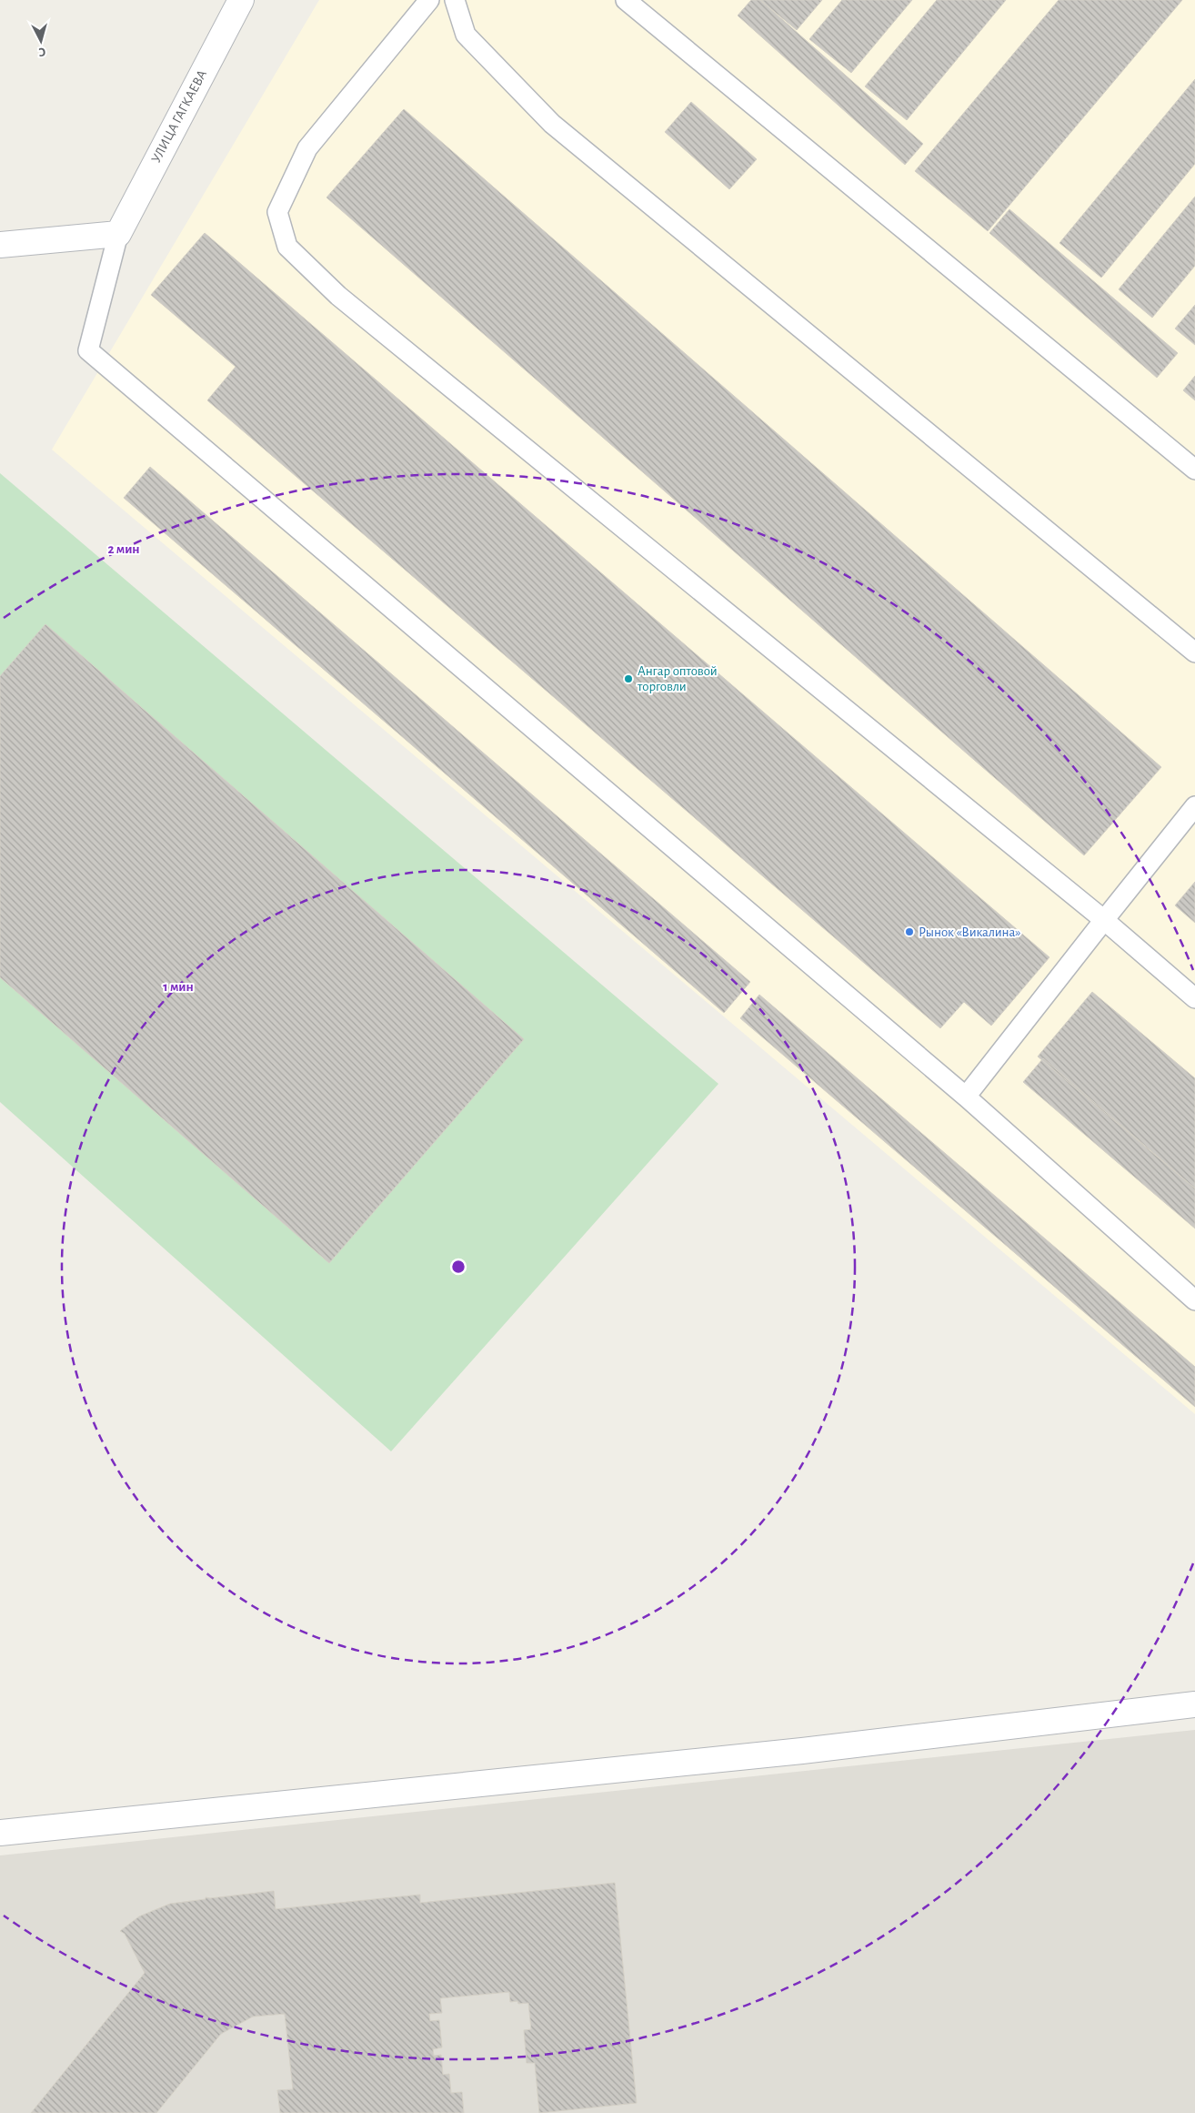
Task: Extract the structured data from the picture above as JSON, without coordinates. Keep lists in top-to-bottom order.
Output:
{
  "streets": {
    "street": ["УЛИЦА ГАГКАЕВА"]
  },
  "places": ["Ангар оптовой торговли", "Рынок «Викалина»"],
  "north": "bottom",
  "rings": ["2 мин", "1 мин"]
}
